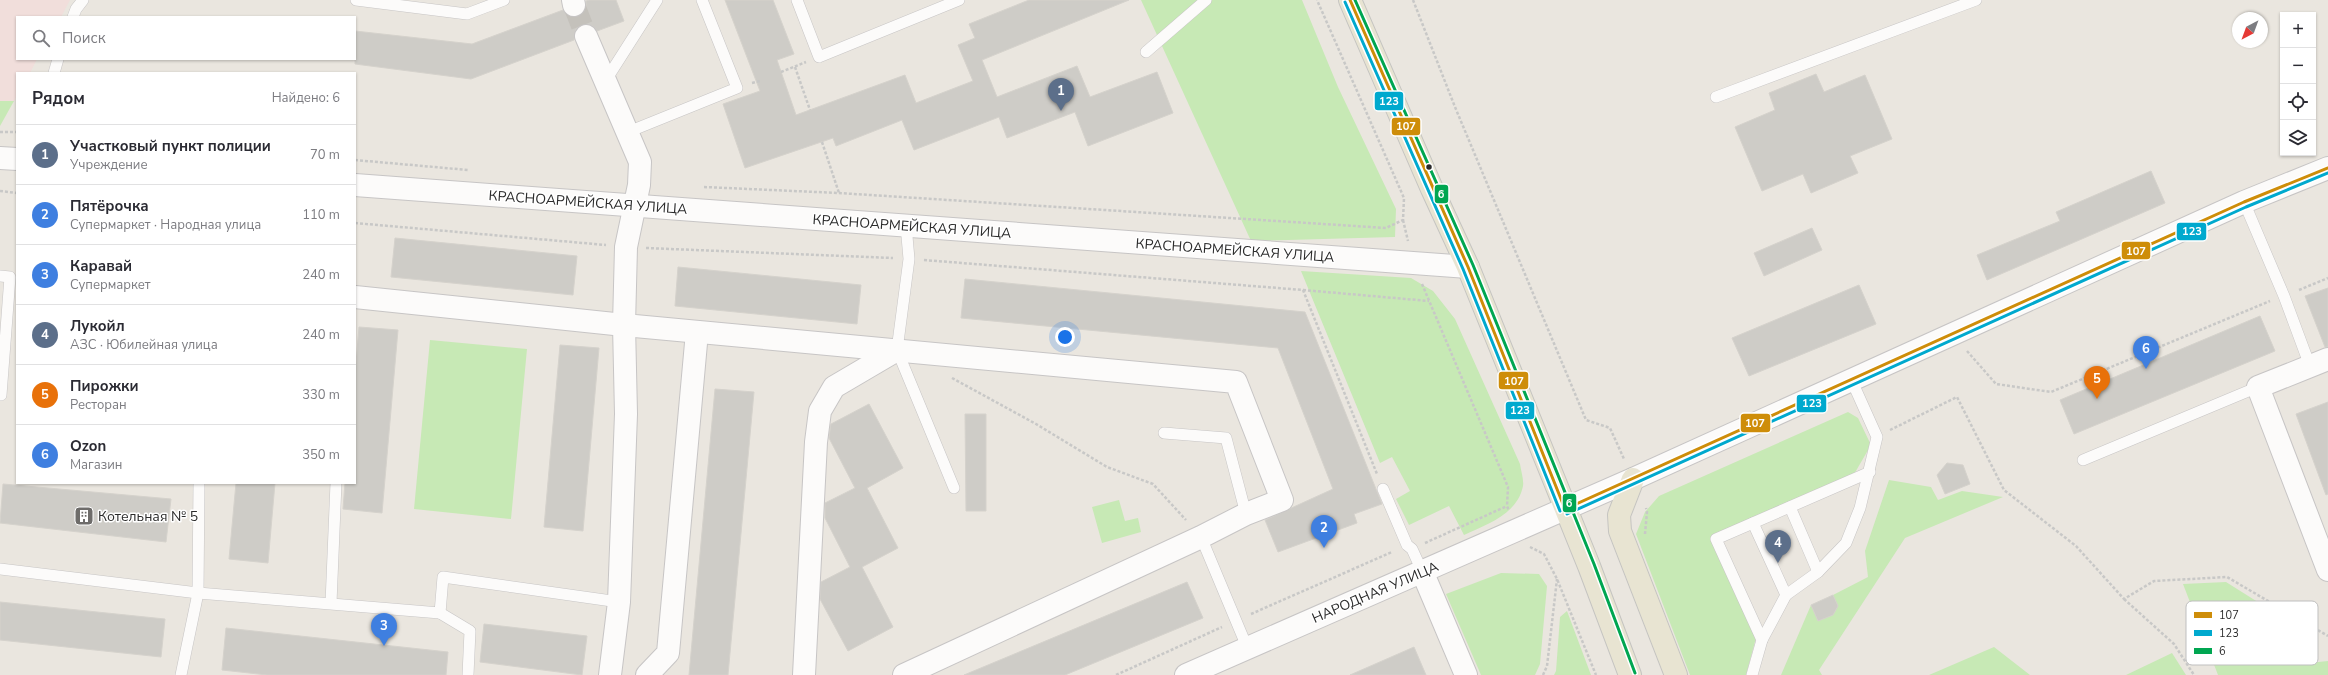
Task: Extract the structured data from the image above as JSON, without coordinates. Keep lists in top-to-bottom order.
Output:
{
  "streets": {
    "street": ["КРАСНОАРМЕЙСКАЯ УЛИЦА", "НАРОДНАЯ УЛИЦА"]
  },
  "places": {
    "building": ["Котельная № 5"]
  },
  "lines": ["transit line 107", "transit line 6", "transit line 123"],
  "legend": ["107", "123", "6"],
  "north": "bottom left",
  "page": {
    "map_buttons": ["+", "−"],
    "search": "Поиск",
    "heading": ["Рядом", "Найдено: 6"],
    "pins": [
      "1",
      "6",
      "5",
      "2",
      "4",
      "3"
    ],
    "list": [
      {
        "mark": "1",
        "name": "Участковый пункт полиции",
        "note": "Учреждение",
        "value": "70 m"
      },
      {
        "mark": "2",
        "name": "Пятёрочка",
        "note": "Супермаркет · Народная улица",
        "value": "110 m"
      },
      {
        "mark": "3",
        "name": "Каравай",
        "note": "Супермаркет",
        "value": "240 m"
      },
      {
        "mark": "4",
        "name": "Лукойл",
        "note": "АЗС · Юбилейная улица",
        "value": "240 m"
      },
      {
        "mark": "5",
        "name": "Пирожки",
        "note": "Ресторан",
        "value": "330 m"
      },
      {
        "mark": "6",
        "name": "Ozon",
        "note": "Магазин",
        "value": "350 m"
      }
    ]
  }
}
